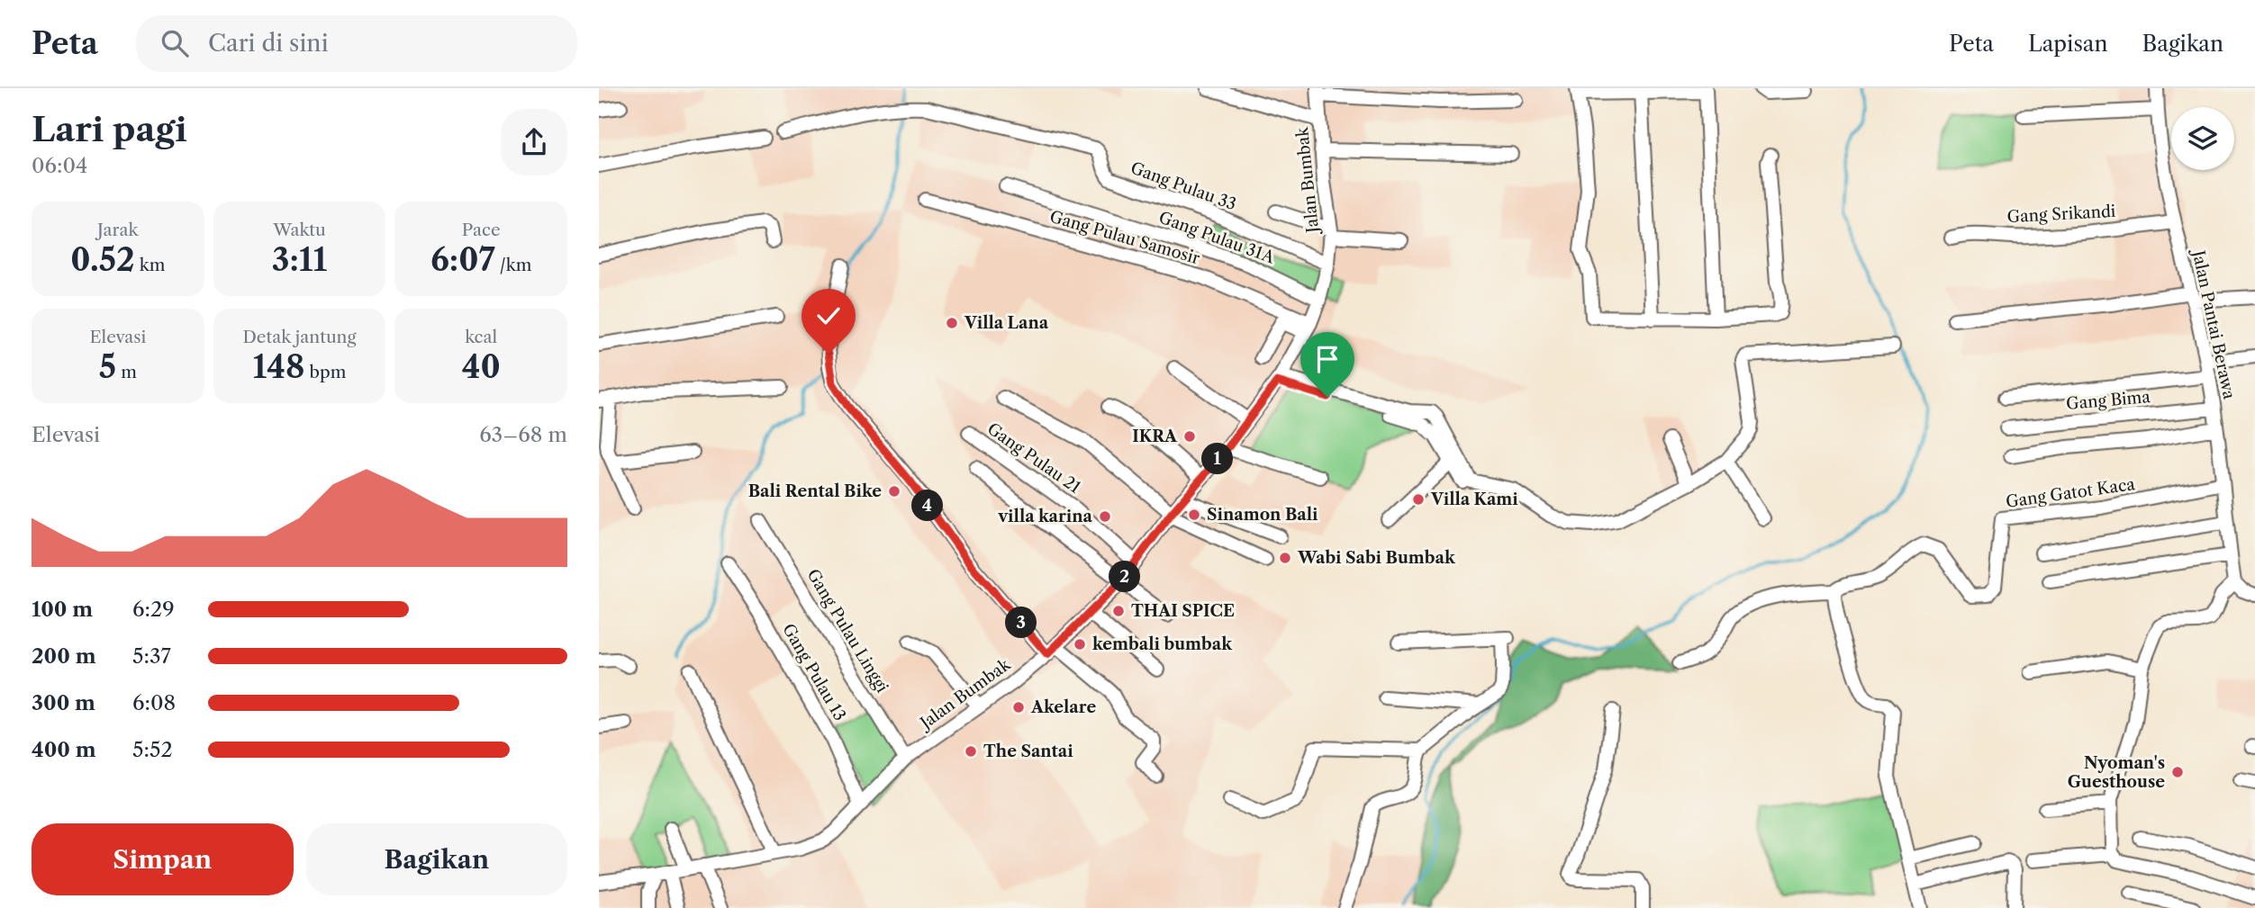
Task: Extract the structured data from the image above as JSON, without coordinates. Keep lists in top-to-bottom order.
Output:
{
  "streets": {
    "street": [
      "Jalan Bumbak",
      "Gang Pulau 33",
      "Gang Srikandi",
      "Gang Pulau Samosir",
      "Gang Pulau 31A",
      "Jalan Pantai Berawa",
      "Gang Bima",
      "Gang Pulau 21",
      "Gang Gatot Kaca",
      "Gang Pulau Linggi",
      "Gang Pulau 13"
    ]
  },
  "crossings": [
    ["Jalan Bumbak", "Gang Pulau 33"],
    ["Jalan Bumbak", "Gang Pulau Samosir"],
    ["Jalan Bumbak", "Gang Pulau 31A"],
    ["Jalan Bumbak", "Gang Pulau 21"],
    ["Jalan Bumbak", "Gang Pulau Linggi"],
    ["Jalan Bumbak", "Gang Pulau 13"],
    ["Gang Srikandi", "Jalan Pantai Berawa"],
    ["Jalan Pantai Berawa", "Gang Bima"],
    ["Jalan Pantai Berawa", "Gang Gatot Kaca"]
  ],
  "places": [
    "Villa Lana",
    "IKRA",
    "Bali Rental Bike",
    "Villa Kami",
    "Sinamon Bali",
    "villa karina",
    "Wabi Sabi Bumbak",
    "THAI SPICE",
    "kembali bumbak",
    "Akelare",
    "The Santai",
    "Nyoman's Guesthouse"
  ],
  "page": {
    "header": "Peta",
    "search": "Cari di sini",
    "nav": ["Peta", "Lapisan", "Bagikan"],
    "heading": ["Lari pagi", "06:04"],
    "stats": [
      ["Jarak", "0.52 km"],
      ["Waktu", "3:11"],
      ["Pace", "6:07 /km"],
      ["Elevasi", "5 m"],
      ["Detak jantung", "148 bpm"],
      ["kcal", "40"]
    ],
    "chart": ["Elevasi", "63–68 m"],
    "pins": [
      "1",
      "4",
      "2",
      "3"
    ],
    "list": [
      {
        "name": "100 m",
        "note": "6:29"
      },
      {
        "name": "200 m",
        "note": "5:37"
      },
      {
        "name": "300 m",
        "note": "6:08"
      },
      {
        "name": "400 m",
        "note": "5:52"
      }
    ],
    "buttons": ["Simpan", "Bagikan"]
  }
}
